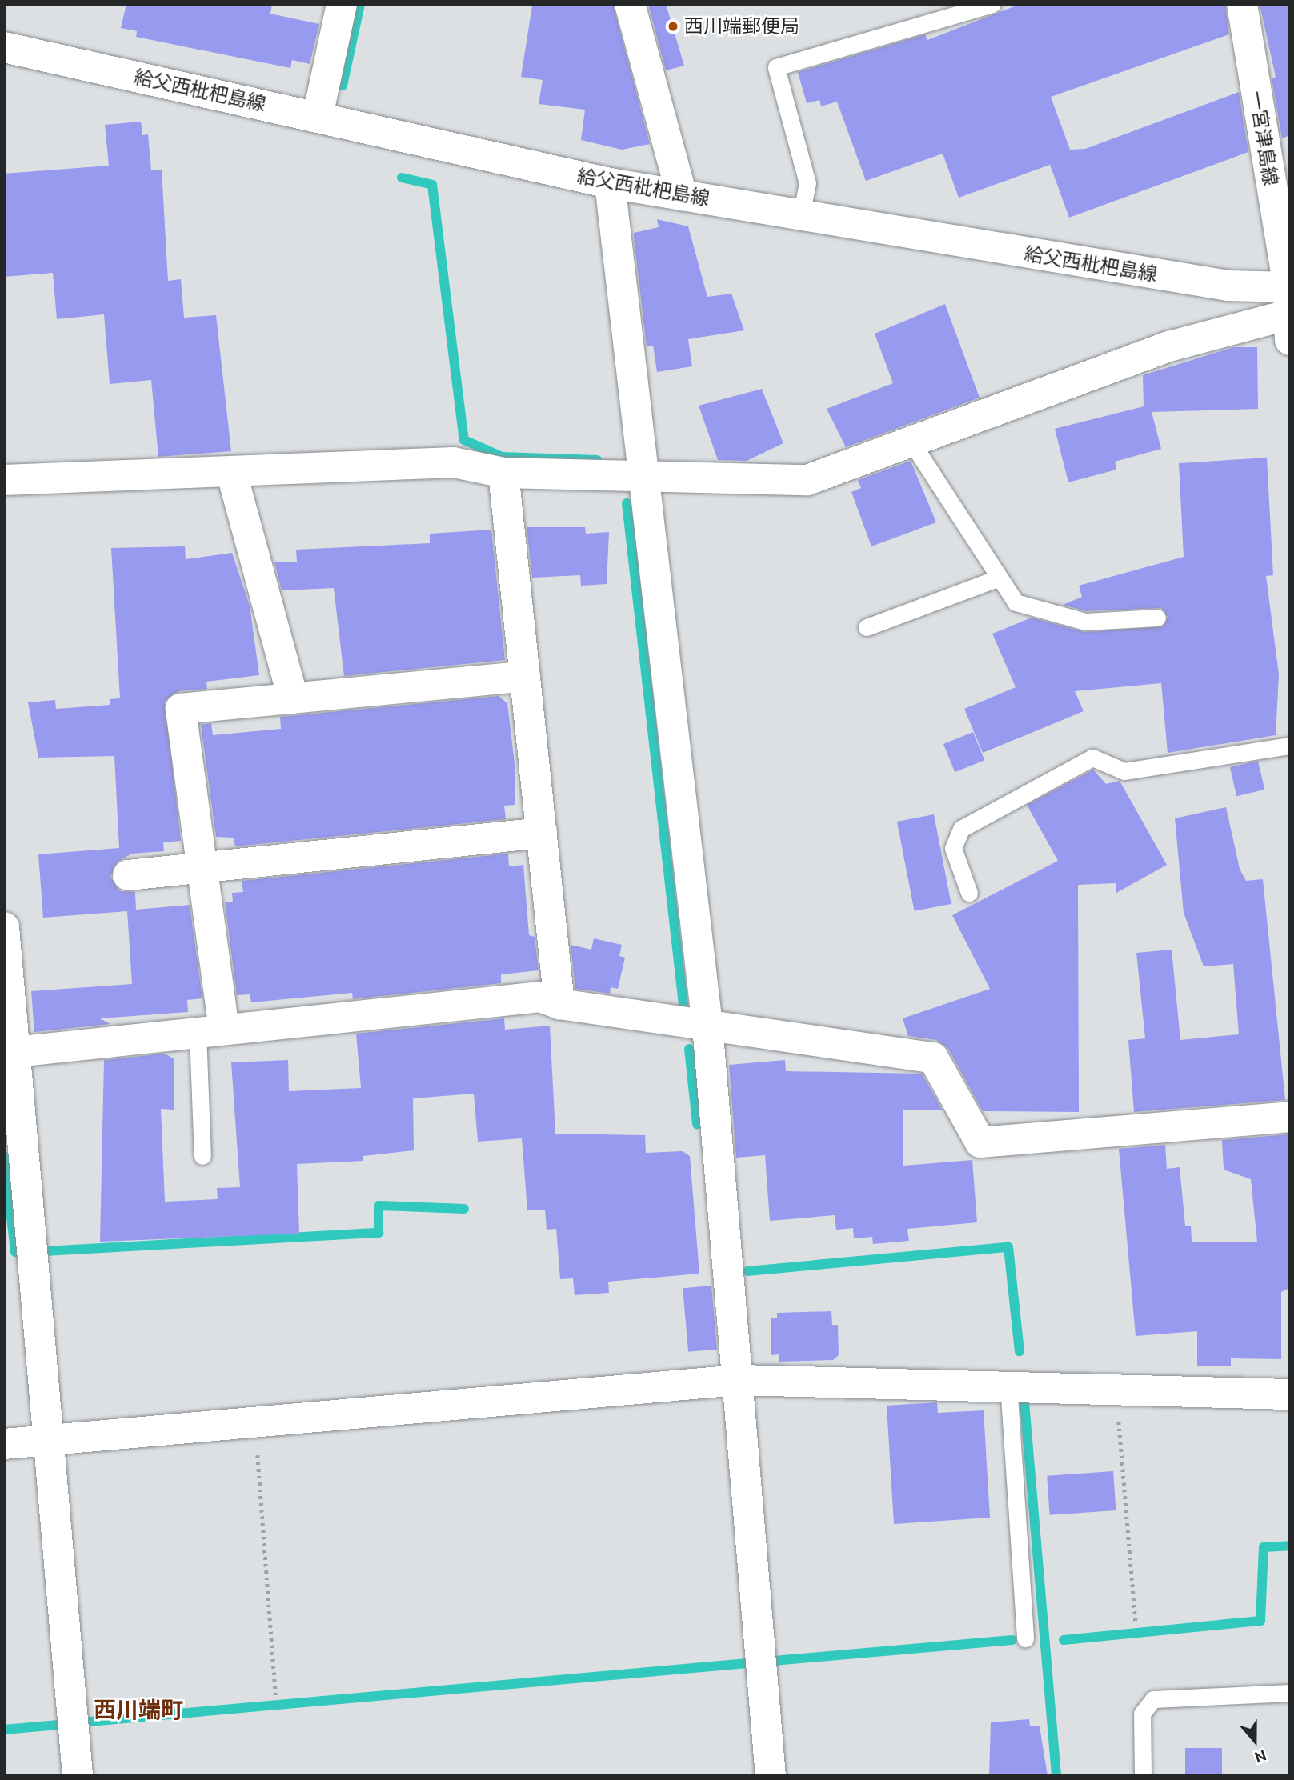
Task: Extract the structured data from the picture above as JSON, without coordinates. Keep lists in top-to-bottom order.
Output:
{
  "streets": {
    "street": ["給父西枇杷島線", "一宮津島線"]
  },
  "crossings": [
    ["給父西枇杷島線", "一宮津島線"]
  ],
  "districts": ["西川端町"],
  "places": ["西川端郵便局"],
  "north": "bottom"
}
